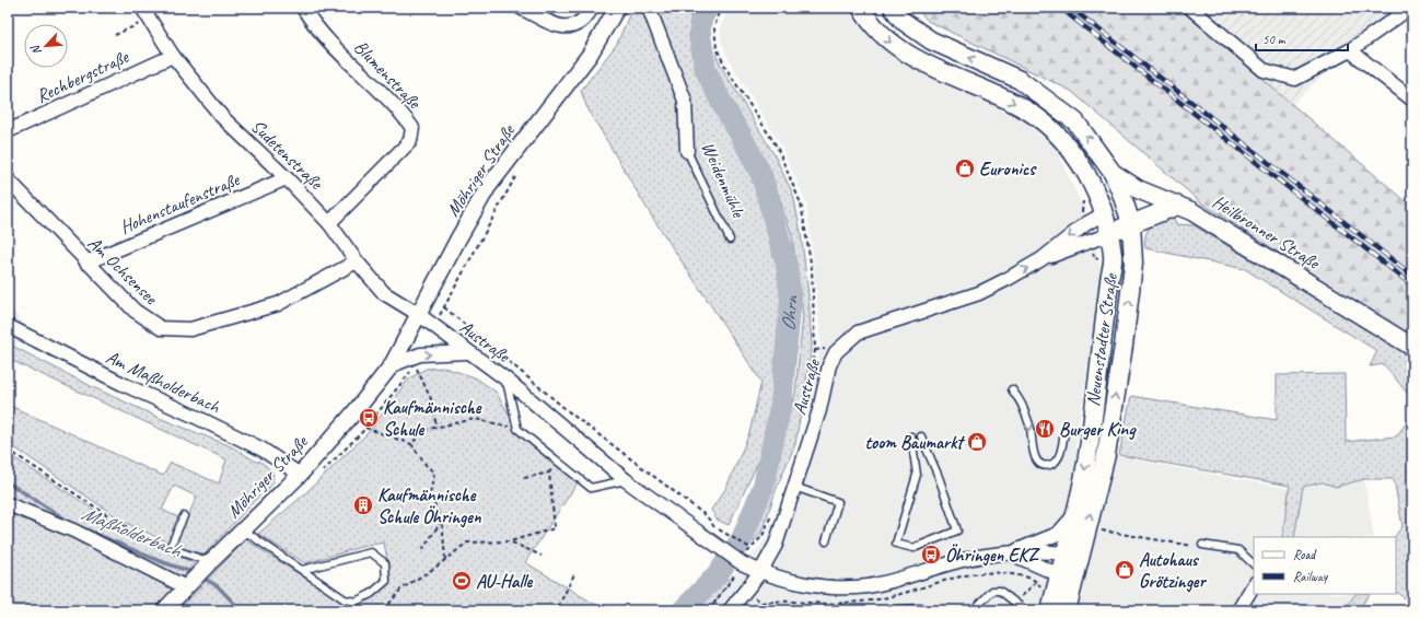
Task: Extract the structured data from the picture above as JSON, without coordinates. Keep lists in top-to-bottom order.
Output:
{
  "streets": {
    "main road": ["Heilbronner Straße", "Neuenstadter Straße"],
    "street": [
      "Blumenstraße",
      "Rechbergstraße",
      "Sudetenstraße",
      "Möhriger Straße",
      "Weidenmühle",
      "Hohenstaufenstraße",
      "Am Ochsensee",
      "Austraße",
      "Am Maßholderbach"
    ]
  },
  "crossings": [
    ["Blumenstraße", "Sudetenstraße"],
    ["Rechbergstraße", "Sudetenstraße"],
    ["Sudetenstraße", "Möhriger Straße"],
    ["Sudetenstraße", "Hohenstaufenstraße"],
    ["Sudetenstraße", "Am Ochsensee"],
    ["Sudetenstraße", "Austraße"],
    ["Möhriger Straße", "Austraße"],
    ["Möhriger Straße", "Am Maßholderbach"],
    ["Hohenstaufenstraße", "Am Ochsensee"],
    ["Neuenstadter Straße", "Austraße"]
  ],
  "water": ["Ohrn", "Maßholderbach"],
  "places": {
    "shop": ["Euronics", "toom Baumarkt", "Autohaus Grötzinger"],
    "bus stop": ["Kaufmännische Schule", "Öhringen EKZ"],
    "restaurant": ["Burger King"],
    "building": ["Kaufmännische Schule Öhringen"],
    "sports": ["AU-Halle"]
  },
  "legend": ["Road", "Railway"],
  "scale_bar": "50 m",
  "north": "bottom left"
}
